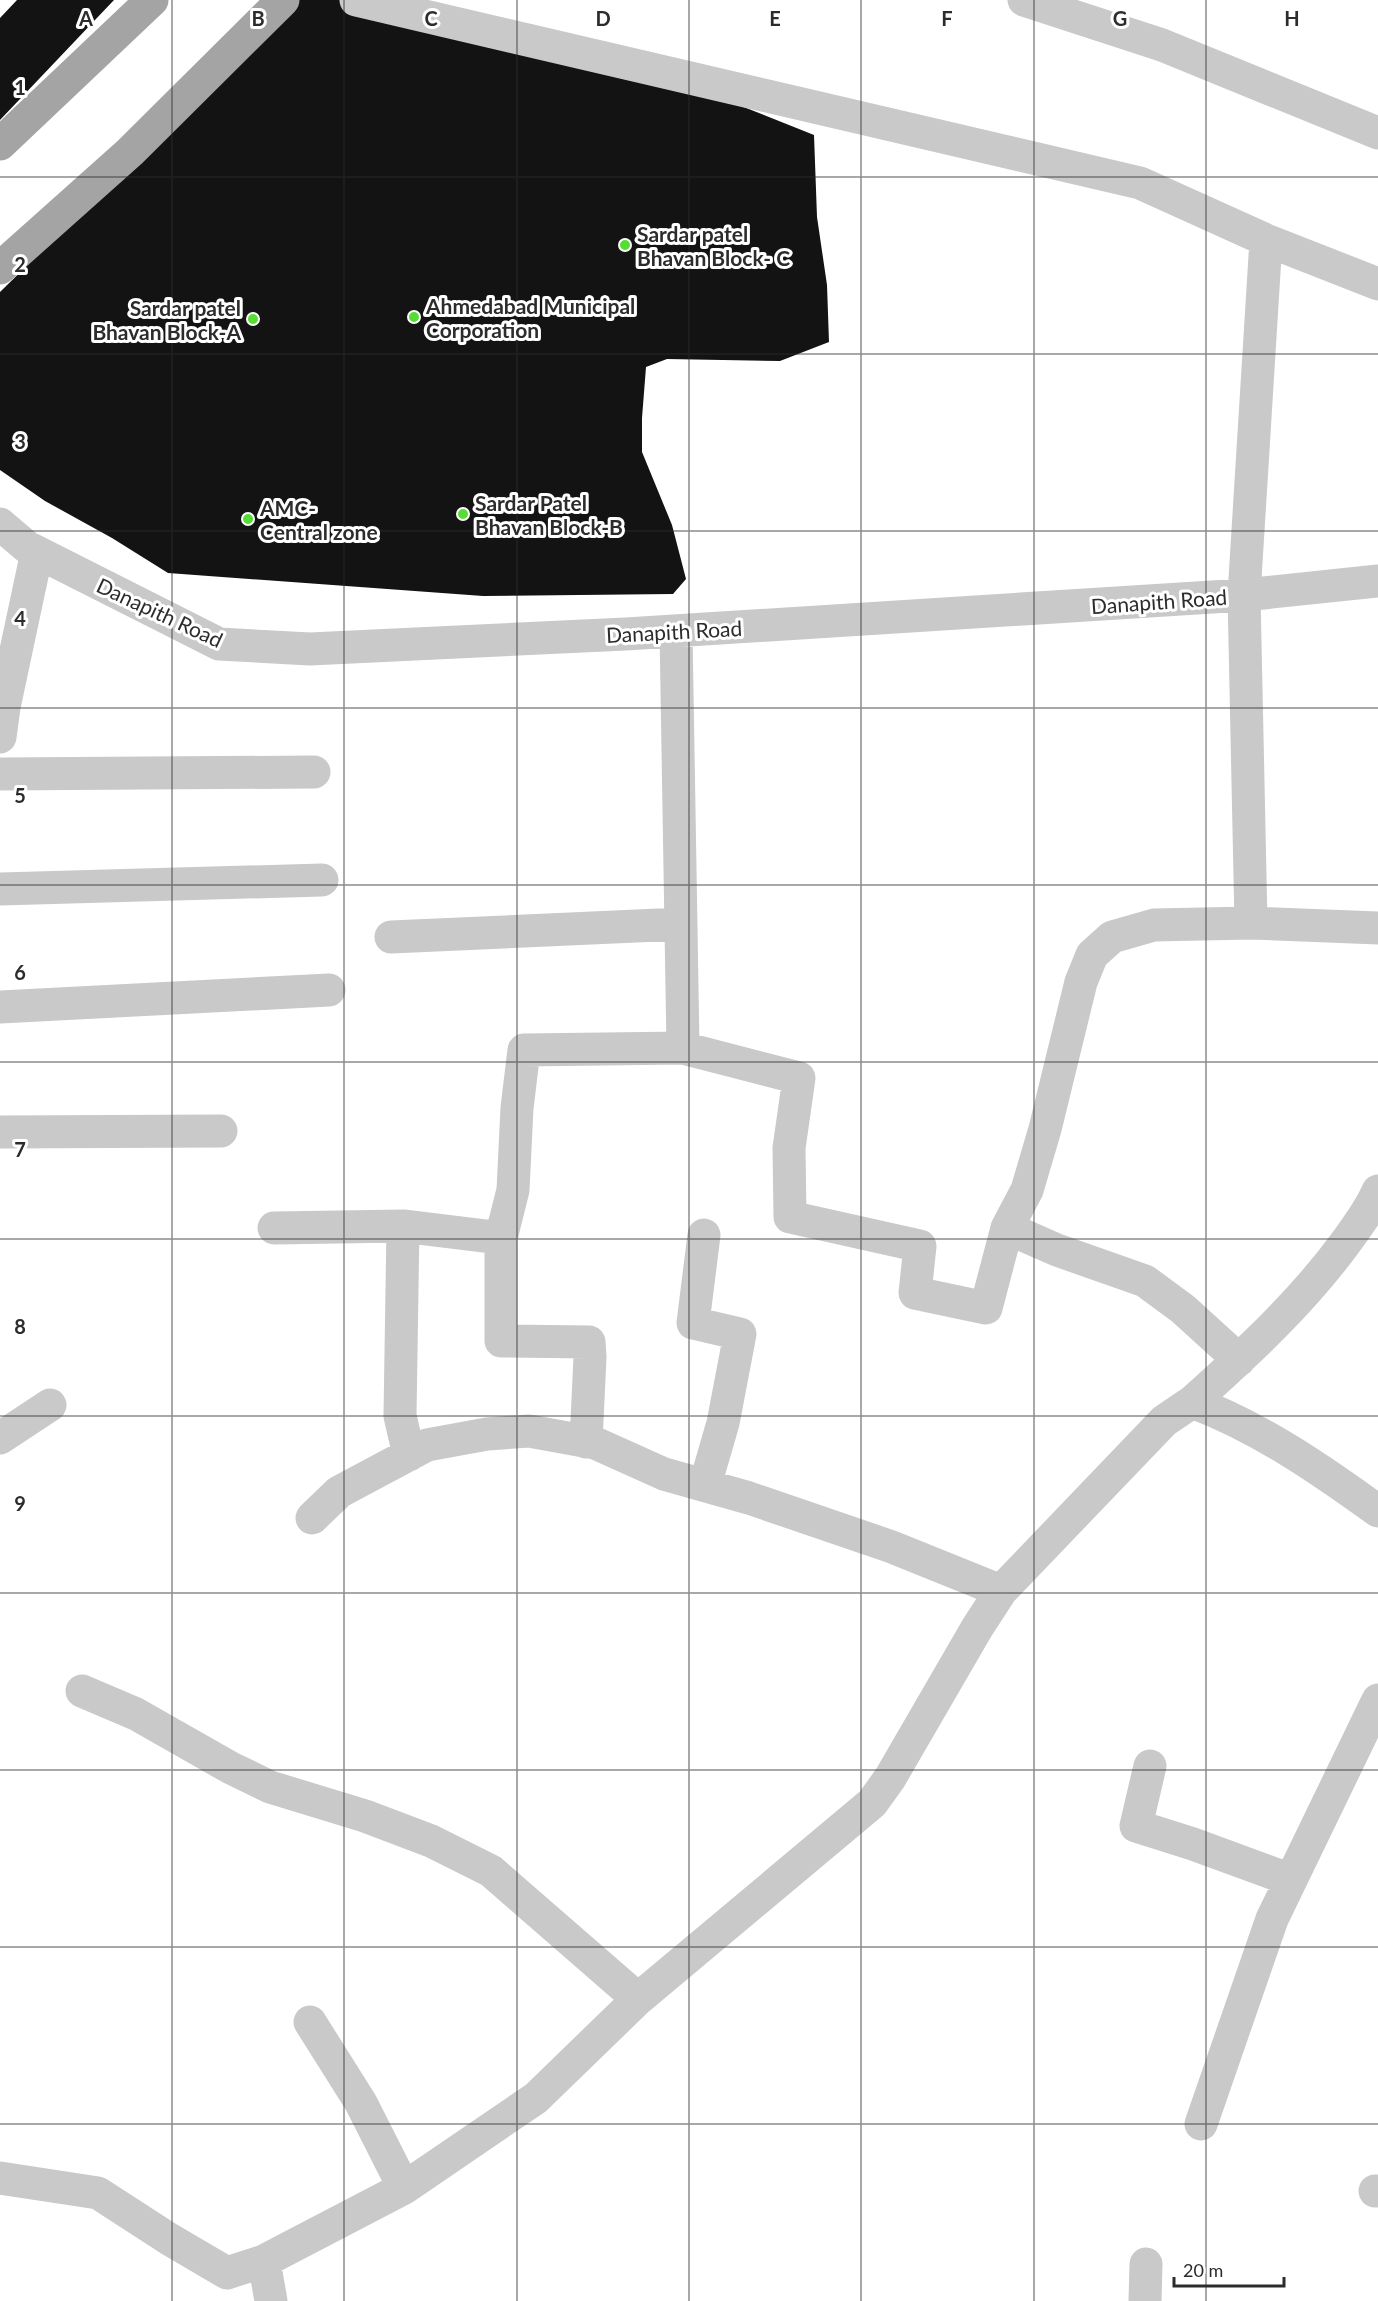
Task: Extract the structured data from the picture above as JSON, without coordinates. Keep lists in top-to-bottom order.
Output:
{
  "streets": {
    "street": ["Danapith Road"]
  },
  "places": [
    "Sardar patel Bhavan Block- C",
    "Ahmedabad Municipal Corporation",
    "Sardar patel Bhavan Block-A",
    "Sardar Patel Bhavan Block-B",
    "AMC- Central zone"
  ],
  "scale_bar": "20 m",
  "grid": {
    "columns": [
      "A",
      "B",
      "C",
      "D",
      "E",
      "F",
      "G",
      "H"
    ],
    "rows": [
      "1",
      "2",
      "3",
      "4",
      "5",
      "6",
      "7",
      "8",
      "9"
    ]
  }
}
